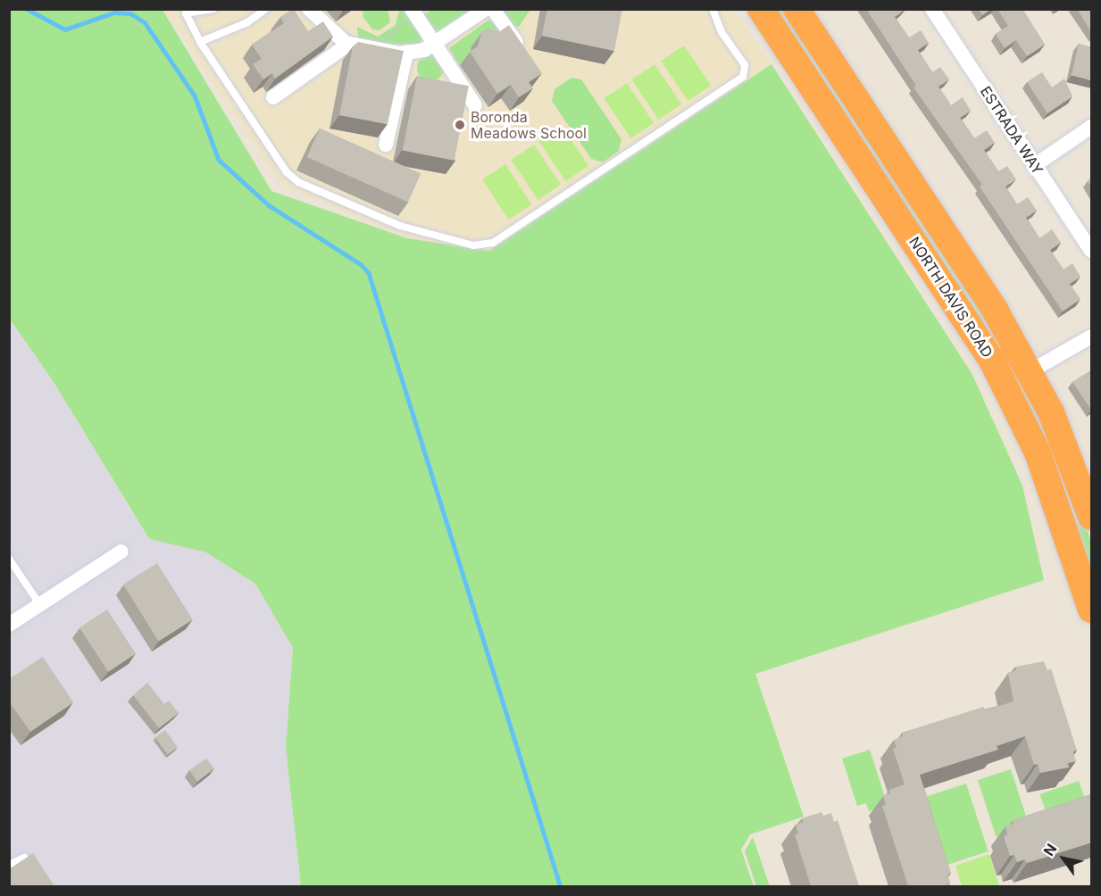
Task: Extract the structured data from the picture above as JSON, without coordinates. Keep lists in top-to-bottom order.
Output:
{
  "streets": {
    "highway": ["NORTH DAVIS ROAD"],
    "street": ["ESTRADA WAY"]
  },
  "places": ["Boronda Meadows School"],
  "north": "top left"
}
